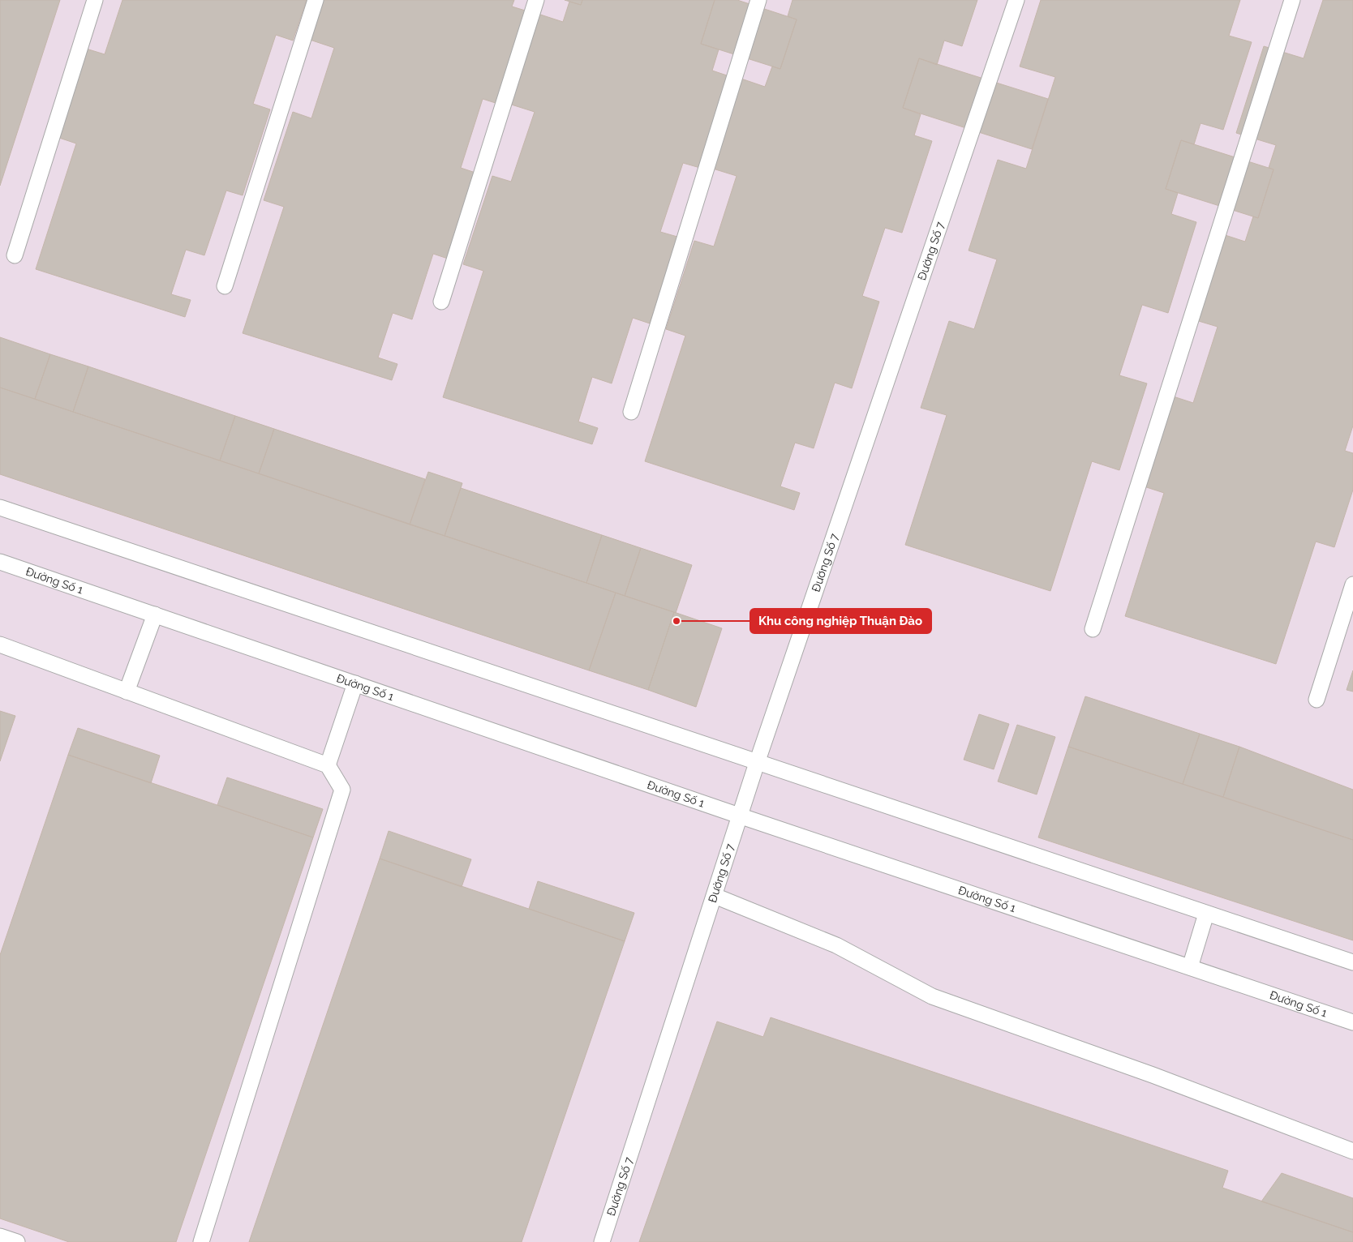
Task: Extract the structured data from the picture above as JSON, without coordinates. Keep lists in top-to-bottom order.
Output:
{
  "streets": {
    "lane": ["Đường Số 7", "Đường Số 1"]
  },
  "crossings": [
    ["Đường Số 7", "Đường Số 1"]
  ],
  "places": ["Khu công nghiệp Thuận Đào"]
}
